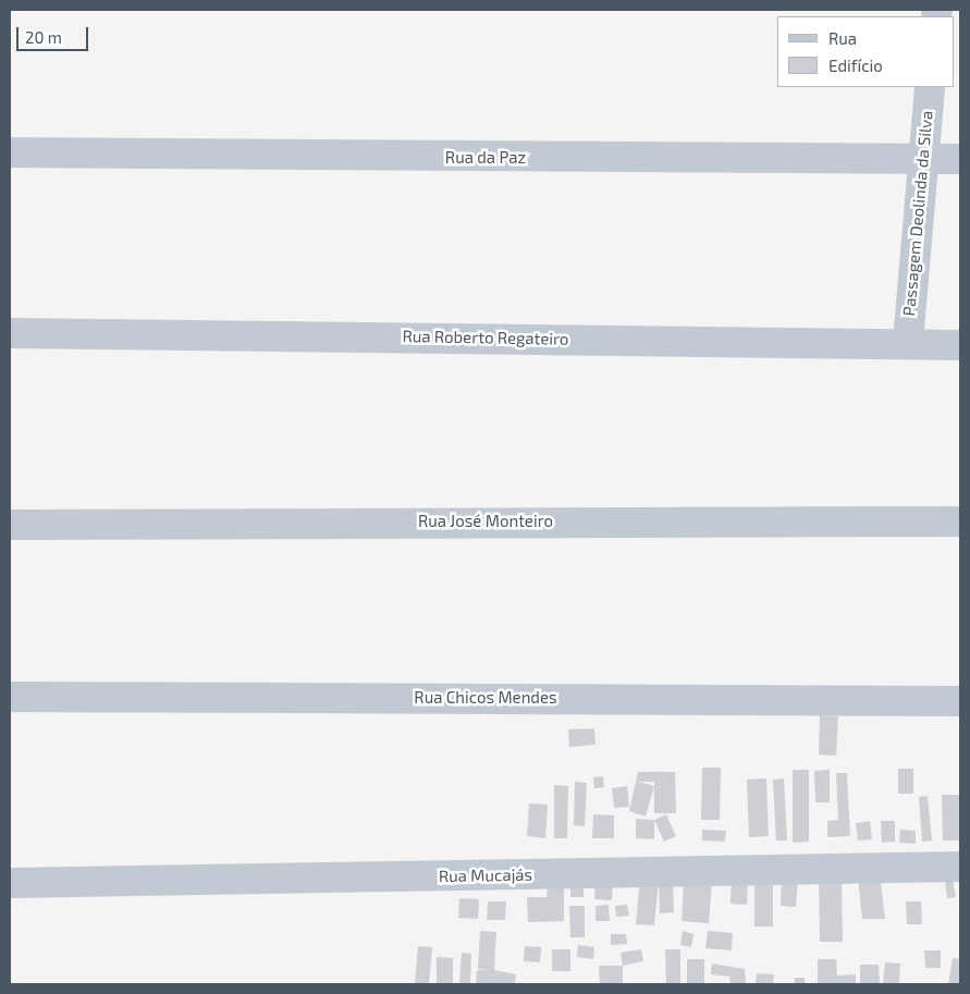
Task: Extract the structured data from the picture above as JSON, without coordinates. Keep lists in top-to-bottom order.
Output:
{
  "streets": {
    "street": [
      "Rua da Paz",
      "Passagem Deolinda da Silva",
      "Rua Roberto Regateiro",
      "Rua José Monteiro",
      "Rua Chicos Mendes",
      "Rua Mucajás"
    ]
  },
  "crossings": [
    ["Rua da Paz", "Passagem Deolinda da Silva"],
    ["Passagem Deolinda da Silva", "Rua Roberto Regateiro"]
  ],
  "legend": ["Rua", "Edifício"],
  "scale_bar": "20 m"
}
